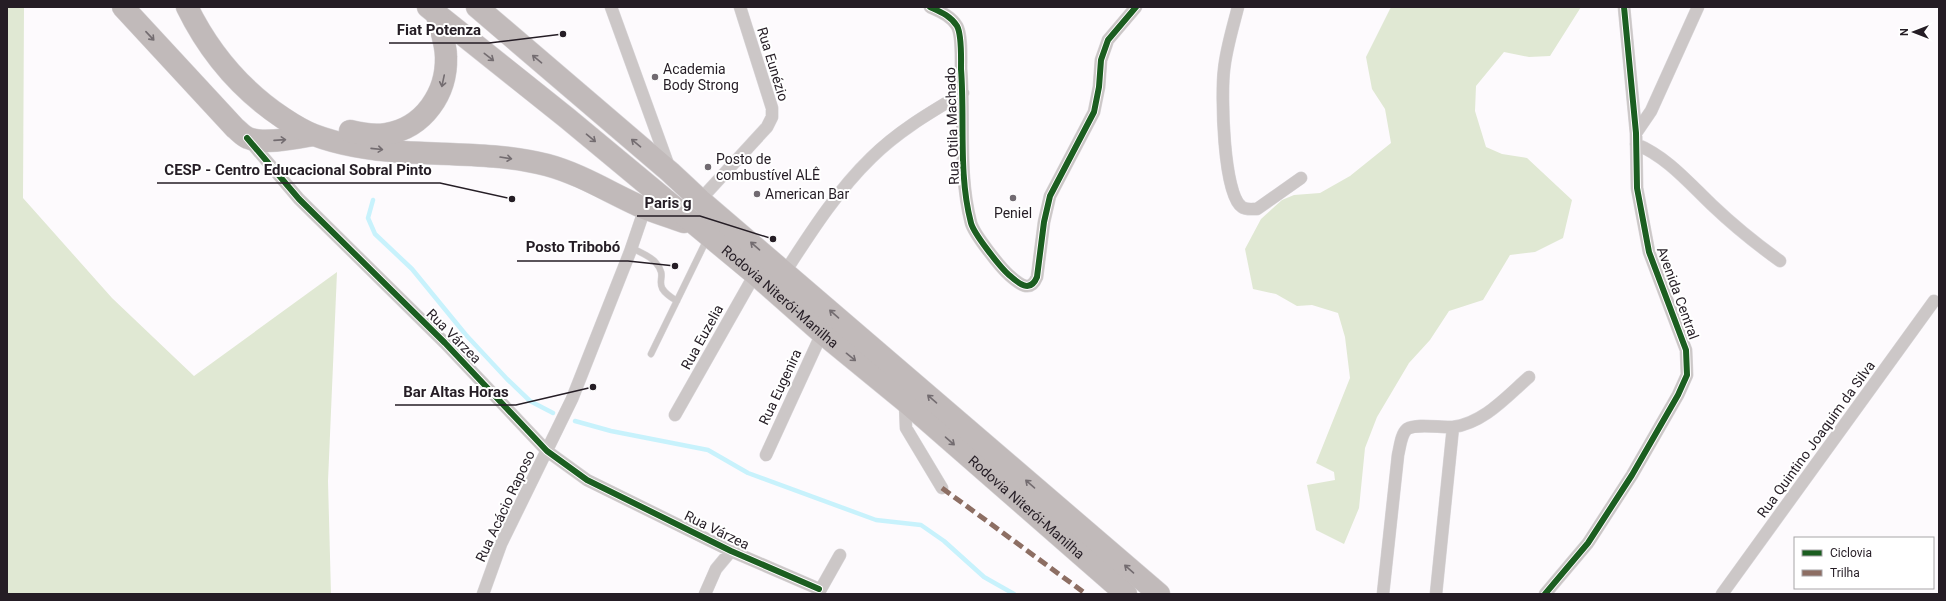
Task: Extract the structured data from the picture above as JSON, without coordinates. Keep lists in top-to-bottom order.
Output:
{
  "streets": {
    "highway": ["Rodovia Niterói-Manilha"],
    "street": [
      "Rua Eunézio",
      "Rua Otila Machado",
      "Avenida Central",
      "Rua Várzea",
      "Rua Euzelia",
      "Rua Eugenira",
      "Rua Quintino Joaquim da Silva",
      "Rua Acácio Raposo"
    ]
  },
  "crossings": [
    ["Rua Eunézio", "Rodovia Niterói-Manilha"],
    ["Rodovia Niterói-Manilha", "Rua Euzelia"],
    ["Rodovia Niterói-Manilha", "Rua Eugenira"],
    ["Rua Várzea", "Rua Acácio Raposo"]
  ],
  "places": [
    "Fiat Potenza",
    "Academia Body Strong",
    "Posto de combustível ALÊ",
    "American Bar",
    "Peniel",
    "CESP - Centro Educacional Sobral Pinto",
    "Paris g",
    "Posto Tribobó",
    "Bar Altas Horas"
  ],
  "legend": ["Ciclovia", "Trilha"],
  "north": "left"
}
